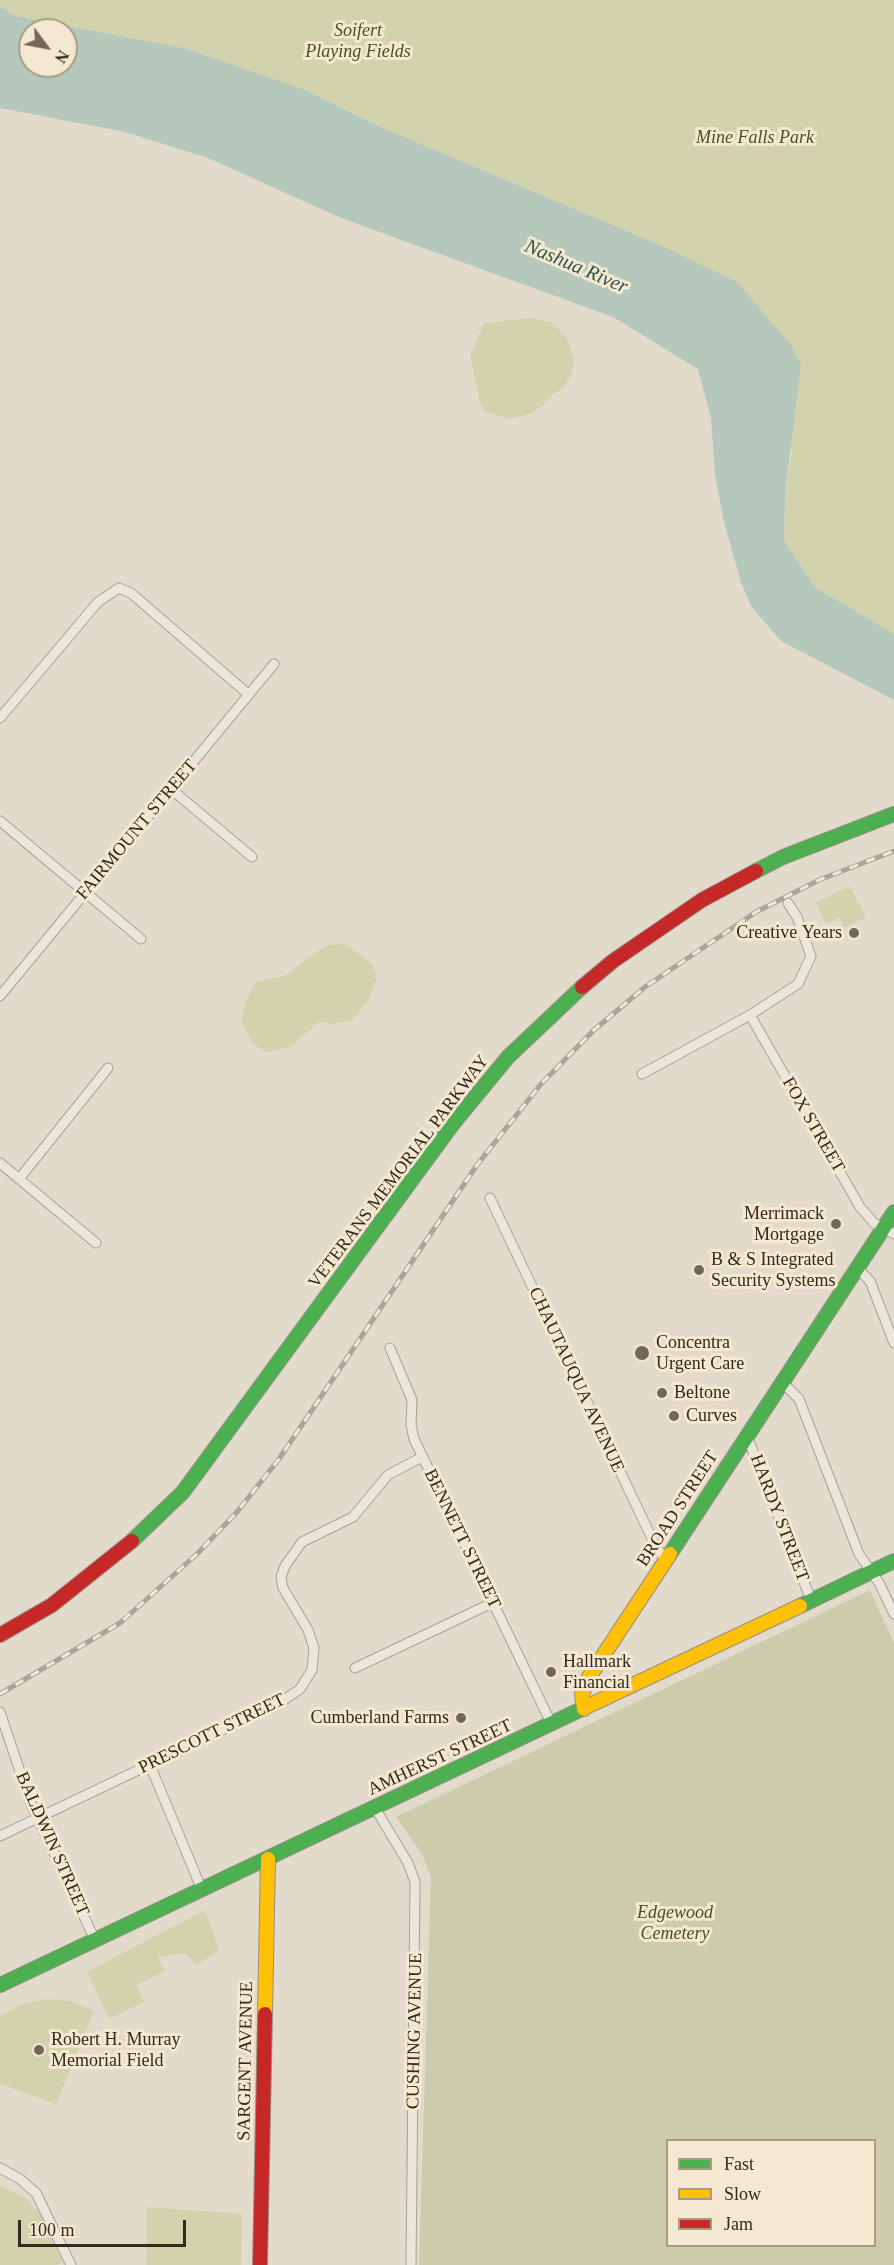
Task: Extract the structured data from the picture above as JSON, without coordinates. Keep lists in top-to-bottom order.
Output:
{
  "streets": {
    "main road": [
      "VETERANS MEMORIAL PARKWAY",
      "BROAD STREET",
      "AMHERST STREET",
      "SARGENT AVENUE"
    ],
    "street": [
      "FAIRMOUNT STREET",
      "FOX STREET",
      "CHAUTAUQUA AVENUE",
      "HARDY STREET",
      "BENNETT STREET",
      "PRESCOTT STREET",
      "BALDWIN STREET",
      "CUSHING AVENUE"
    ]
  },
  "crossings": [
    ["FOX STREET", "BROAD STREET"],
    ["CHAUTAUQUA AVENUE", "BROAD STREET"],
    ["BROAD STREET", "HARDY STREET"],
    ["BROAD STREET", "AMHERST STREET"],
    ["HARDY STREET", "AMHERST STREET"],
    ["BENNETT STREET", "PRESCOTT STREET"],
    ["BENNETT STREET", "AMHERST STREET"],
    ["PRESCOTT STREET", "BALDWIN STREET"],
    ["AMHERST STREET", "BALDWIN STREET"],
    ["AMHERST STREET", "CUSHING AVENUE"],
    ["AMHERST STREET", "SARGENT AVENUE"]
  ],
  "water": ["Nashua River"],
  "parks": ["Soifert Playing Fields", "Mine Falls Park", "Edgewood Cemetery"],
  "places": [
    "Creative Years",
    "Merrimack Mortgage",
    "B & S Integrated Security Systems",
    "Concentra Urgent Care",
    "Beltone",
    "Curves",
    "Hallmark Financial",
    "Cumberland Farms",
    "Robert H. Murray Memorial Field"
  ],
  "legend": ["Fast", "Slow", "Jam"],
  "scale_bar": "100 m",
  "north": "bottom right"
}
